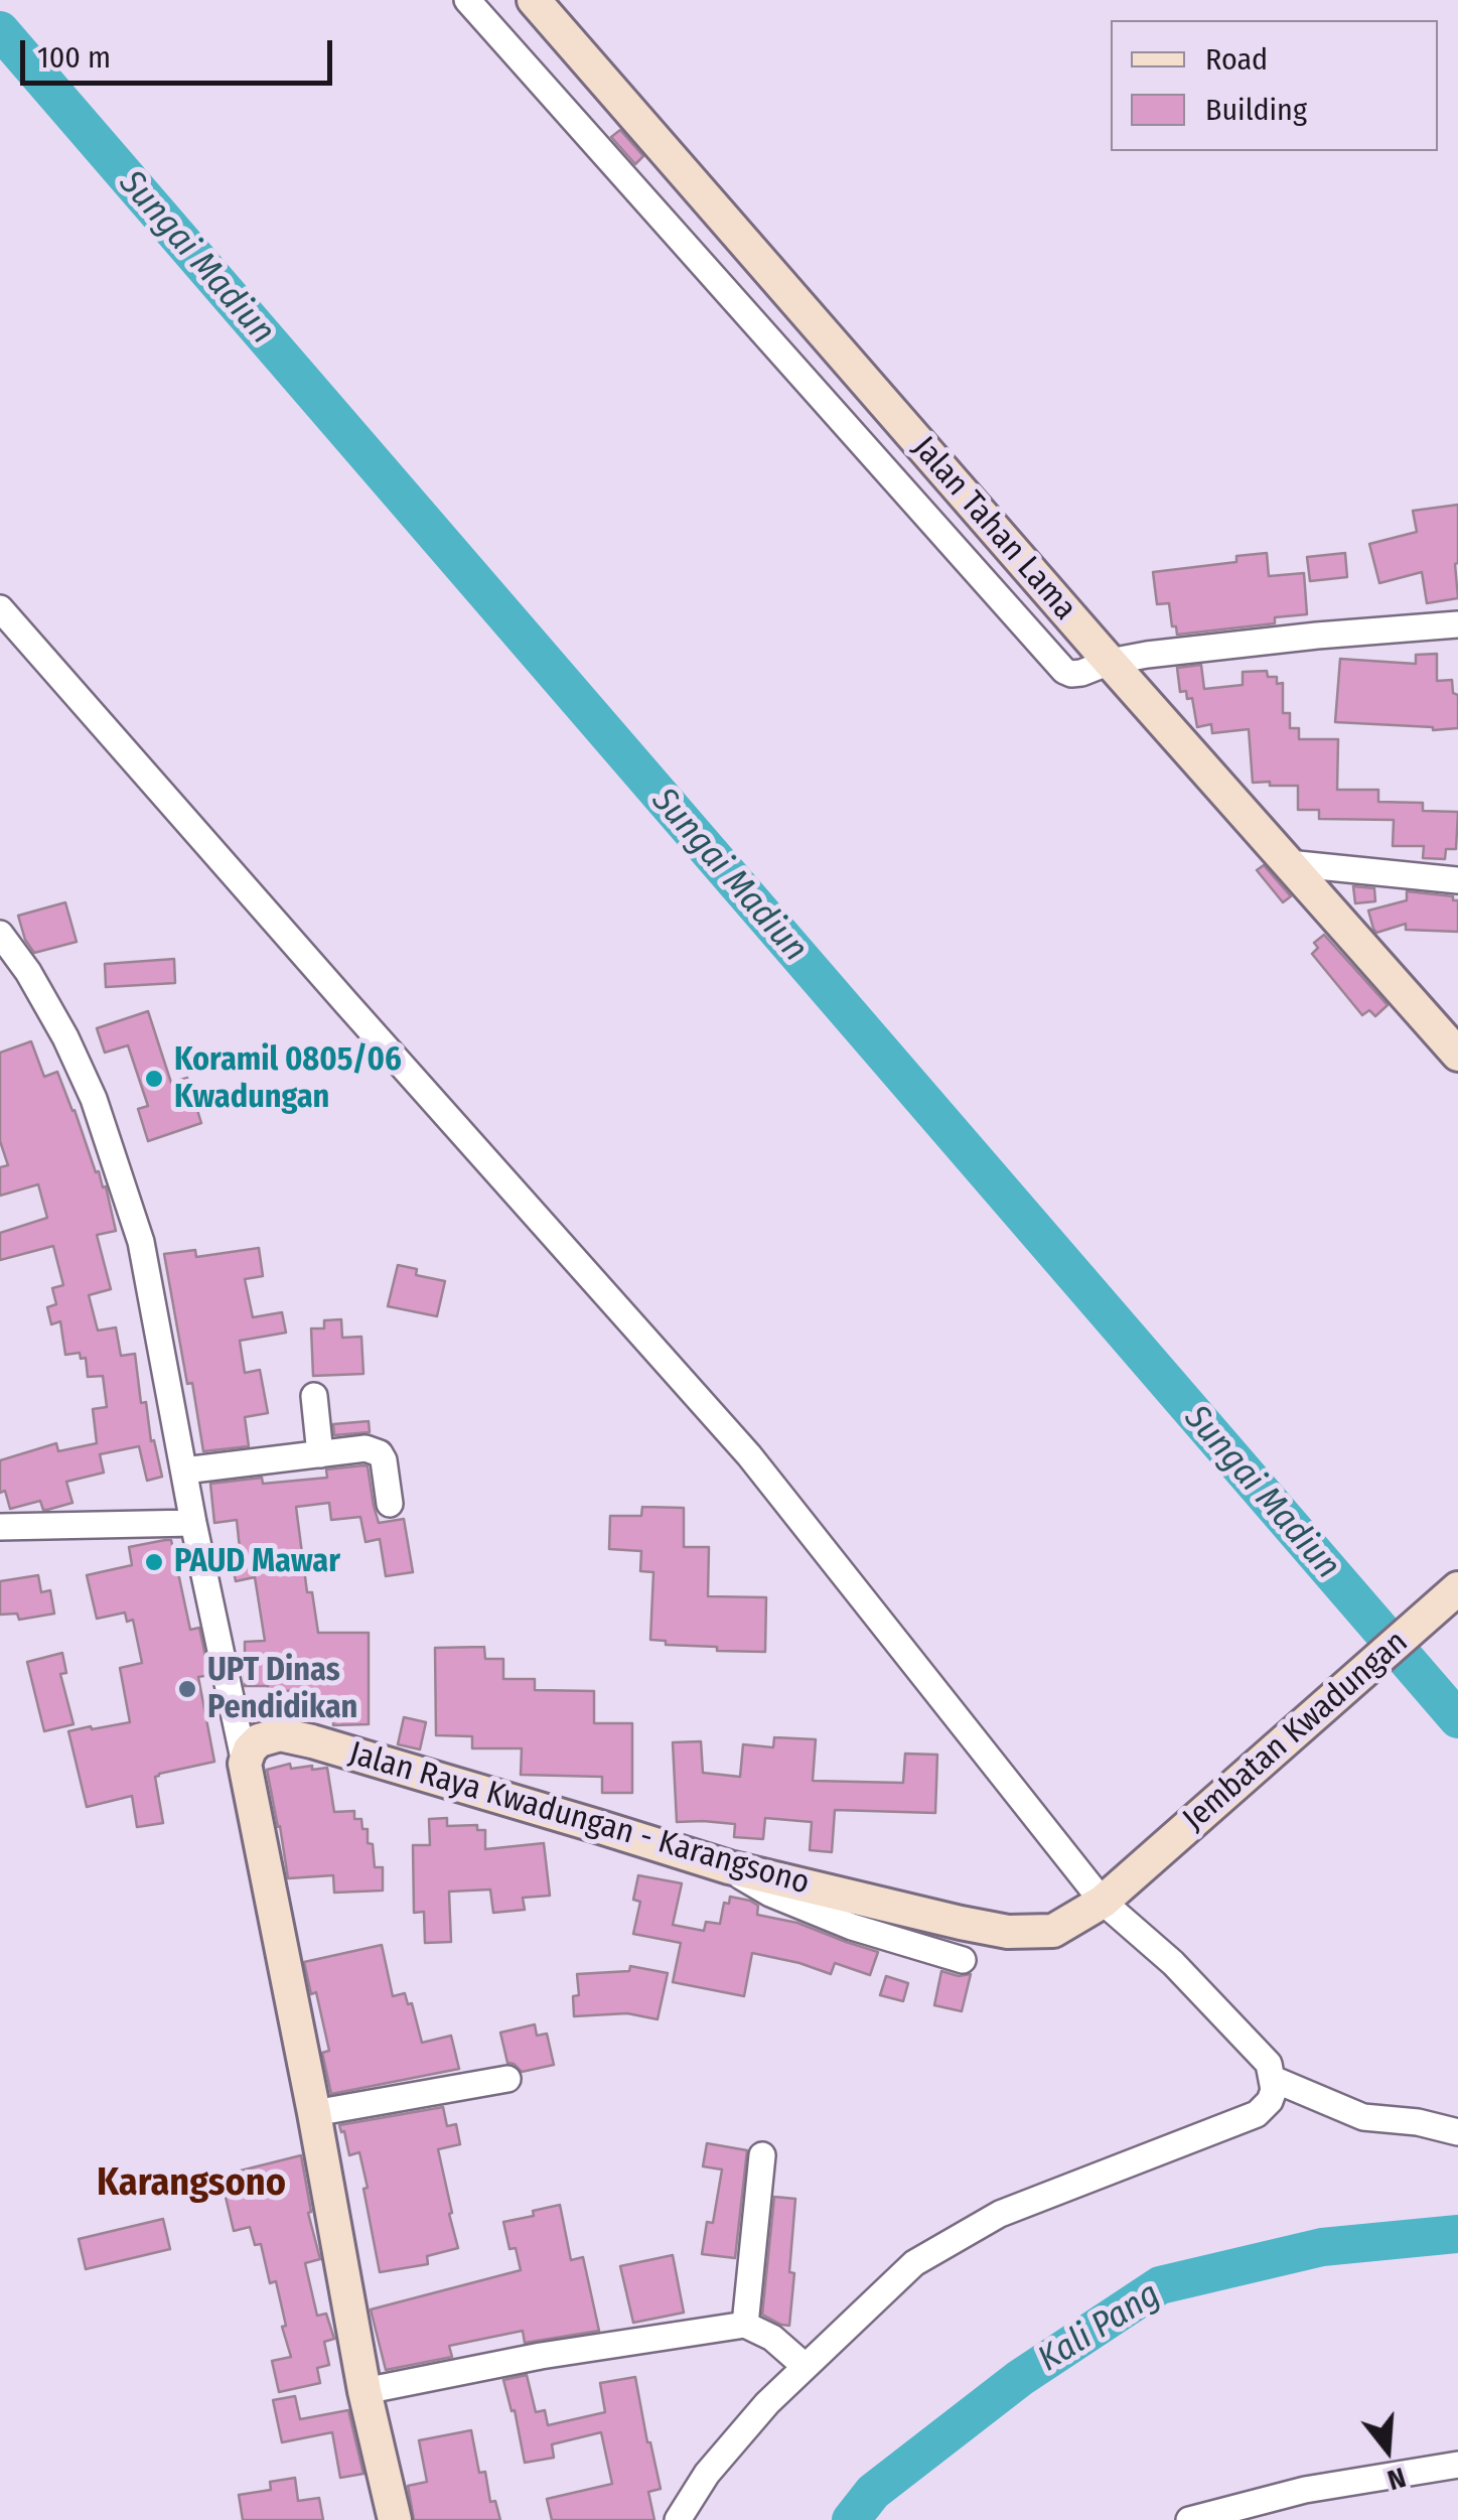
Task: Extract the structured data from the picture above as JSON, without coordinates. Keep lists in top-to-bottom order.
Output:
{
  "streets": {
    "main road": ["Jalan Tahan Lama", "Jembatan Kwadungan", "Jalan Raya Kwadungan - Karangsono"]
  },
  "crossings": [
    ["Jembatan Kwadungan", "Jalan Raya Kwadungan - Karangsono"]
  ],
  "districts": ["Karangsono"],
  "water": ["Sungai Madiun", "Kali Pang"],
  "places": ["Koramil 0805/06 Kwadungan", "PAUD Mawar", "UPT Dinas Pendidikan"],
  "legend": ["Road", "Building"],
  "scale_bar": "100 m",
  "north": "bottom"
}
